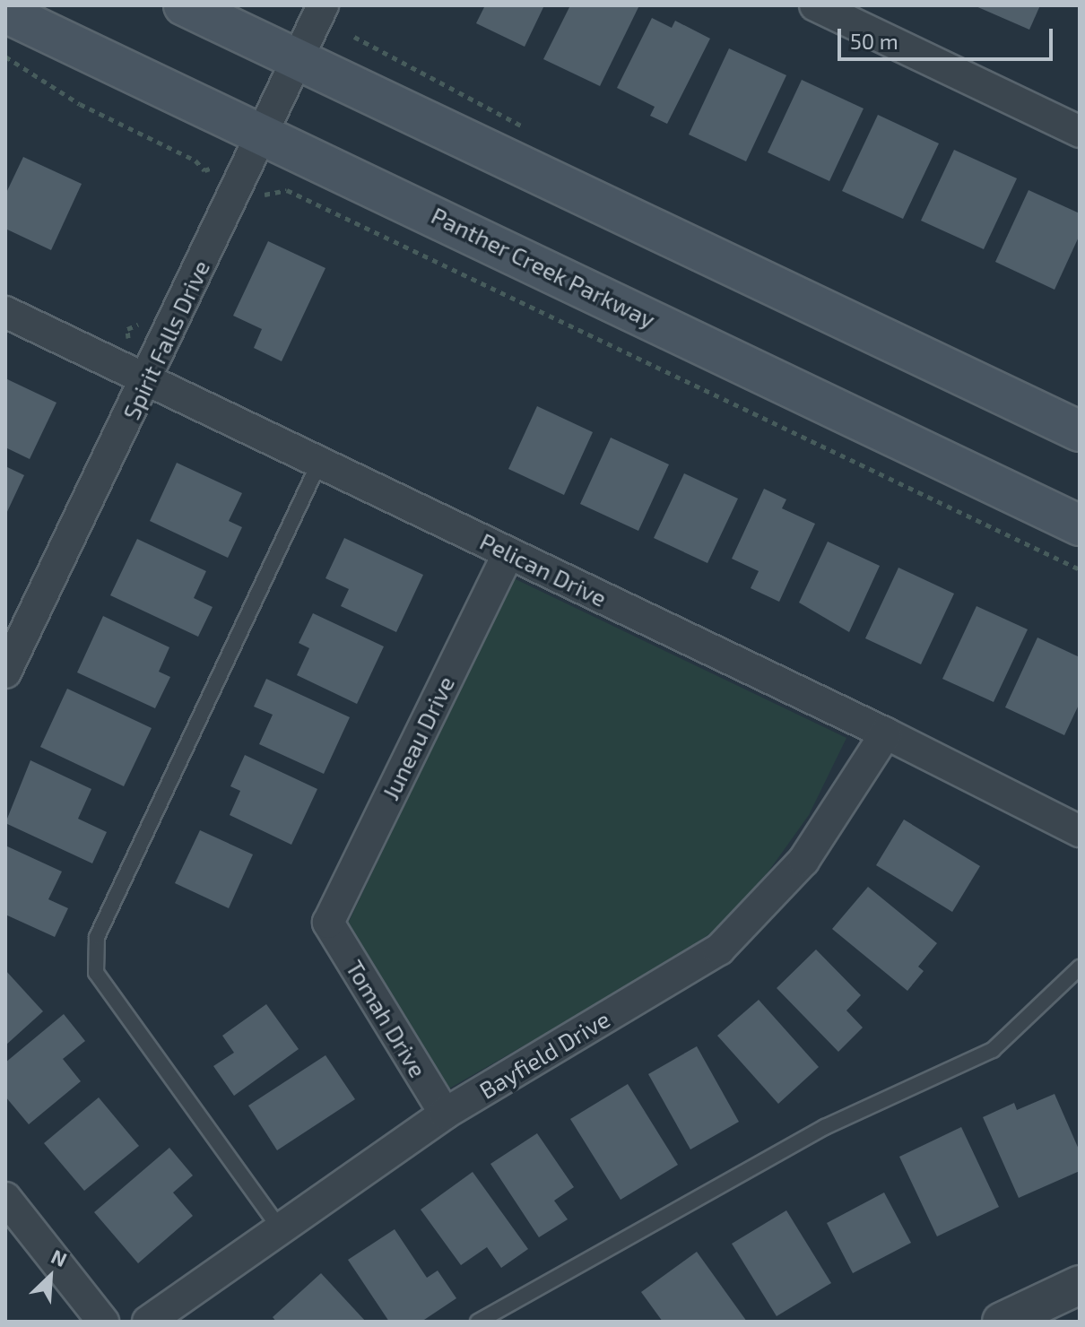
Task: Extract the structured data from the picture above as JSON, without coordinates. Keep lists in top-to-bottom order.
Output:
{
  "streets": {
    "main road": ["Panther Creek Parkway"],
    "street": [
      "Spirit Falls Drive",
      "Pelican Drive",
      "Juneau Drive",
      "Tomah Drive",
      "Bayfield Drive"
    ]
  },
  "crossings": [
    ["Panther Creek Parkway", "Spirit Falls Drive"],
    ["Spirit Falls Drive", "Pelican Drive"],
    ["Pelican Drive", "Juneau Drive"],
    ["Pelican Drive", "Bayfield Drive"],
    ["Juneau Drive", "Tomah Drive"],
    ["Tomah Drive", "Bayfield Drive"]
  ],
  "scale_bar": "50 m",
  "north": "top right"
}
